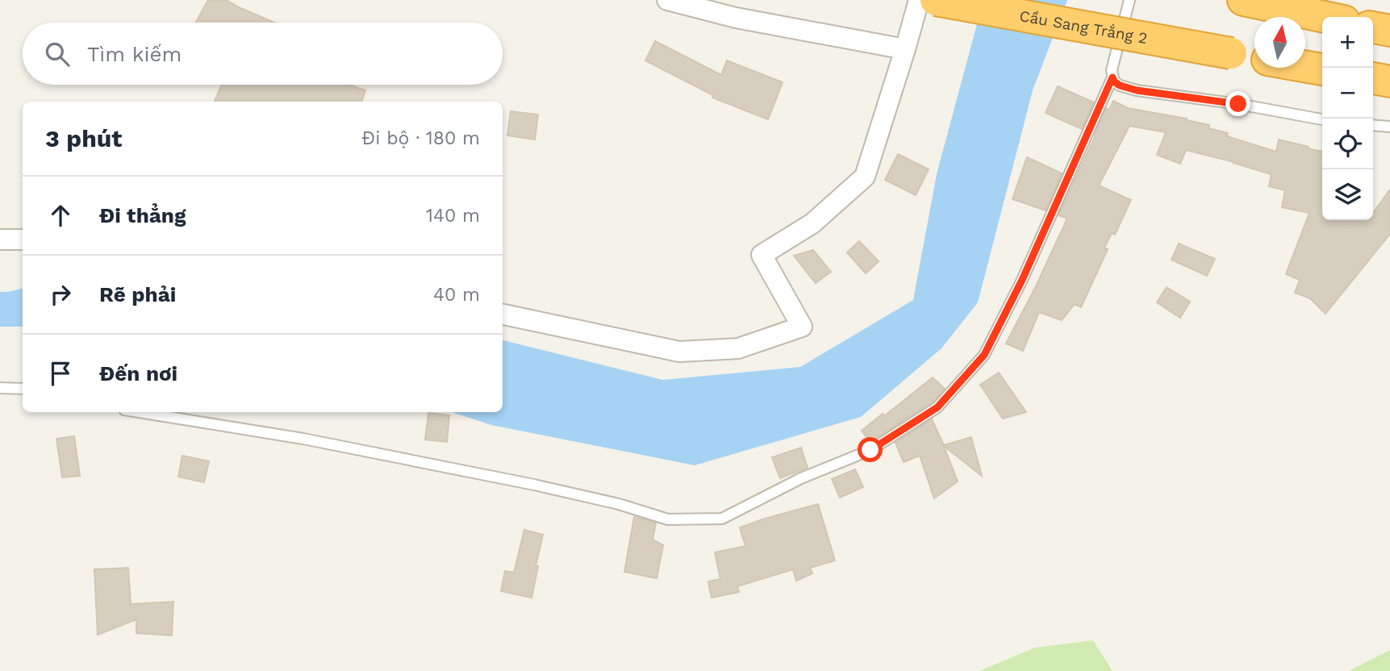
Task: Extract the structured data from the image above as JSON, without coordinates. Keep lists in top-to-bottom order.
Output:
{
  "streets": {
    "highway": ["Cầu Sang Trắng 2"]
  },
  "north": "top",
  "page": {
    "map_buttons": ["+", "−"],
    "search": "Tìm kiếm",
    "heading": ["3 phút", "Đi bộ · 180 m"],
    "list": [
      ["Đi thẳng", "140 m"],
      ["Rẽ phải", "40 m"],
      "Đến nơi"
    ]
  }
}
